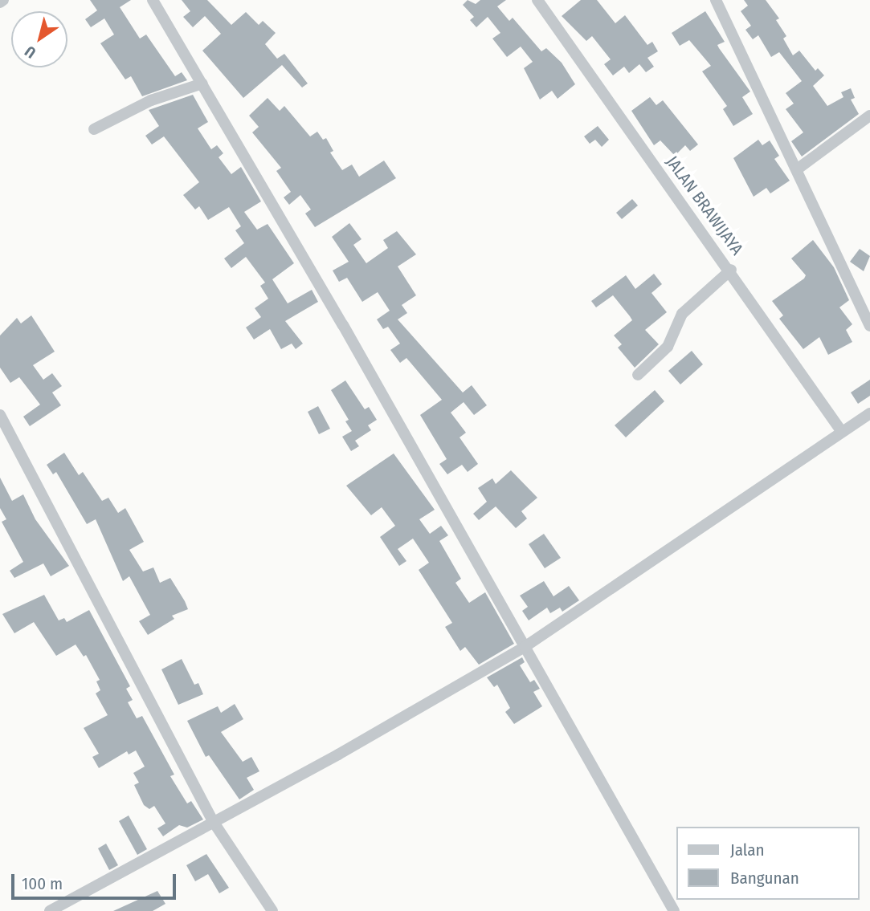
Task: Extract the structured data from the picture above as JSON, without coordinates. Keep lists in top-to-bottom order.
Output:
{
  "streets": {
    "street": ["JALAN BRAWIJAYA"]
  },
  "legend": ["Jalan", "Bangunan"],
  "scale_bar": "100 m",
  "north": "bottom left"
}
